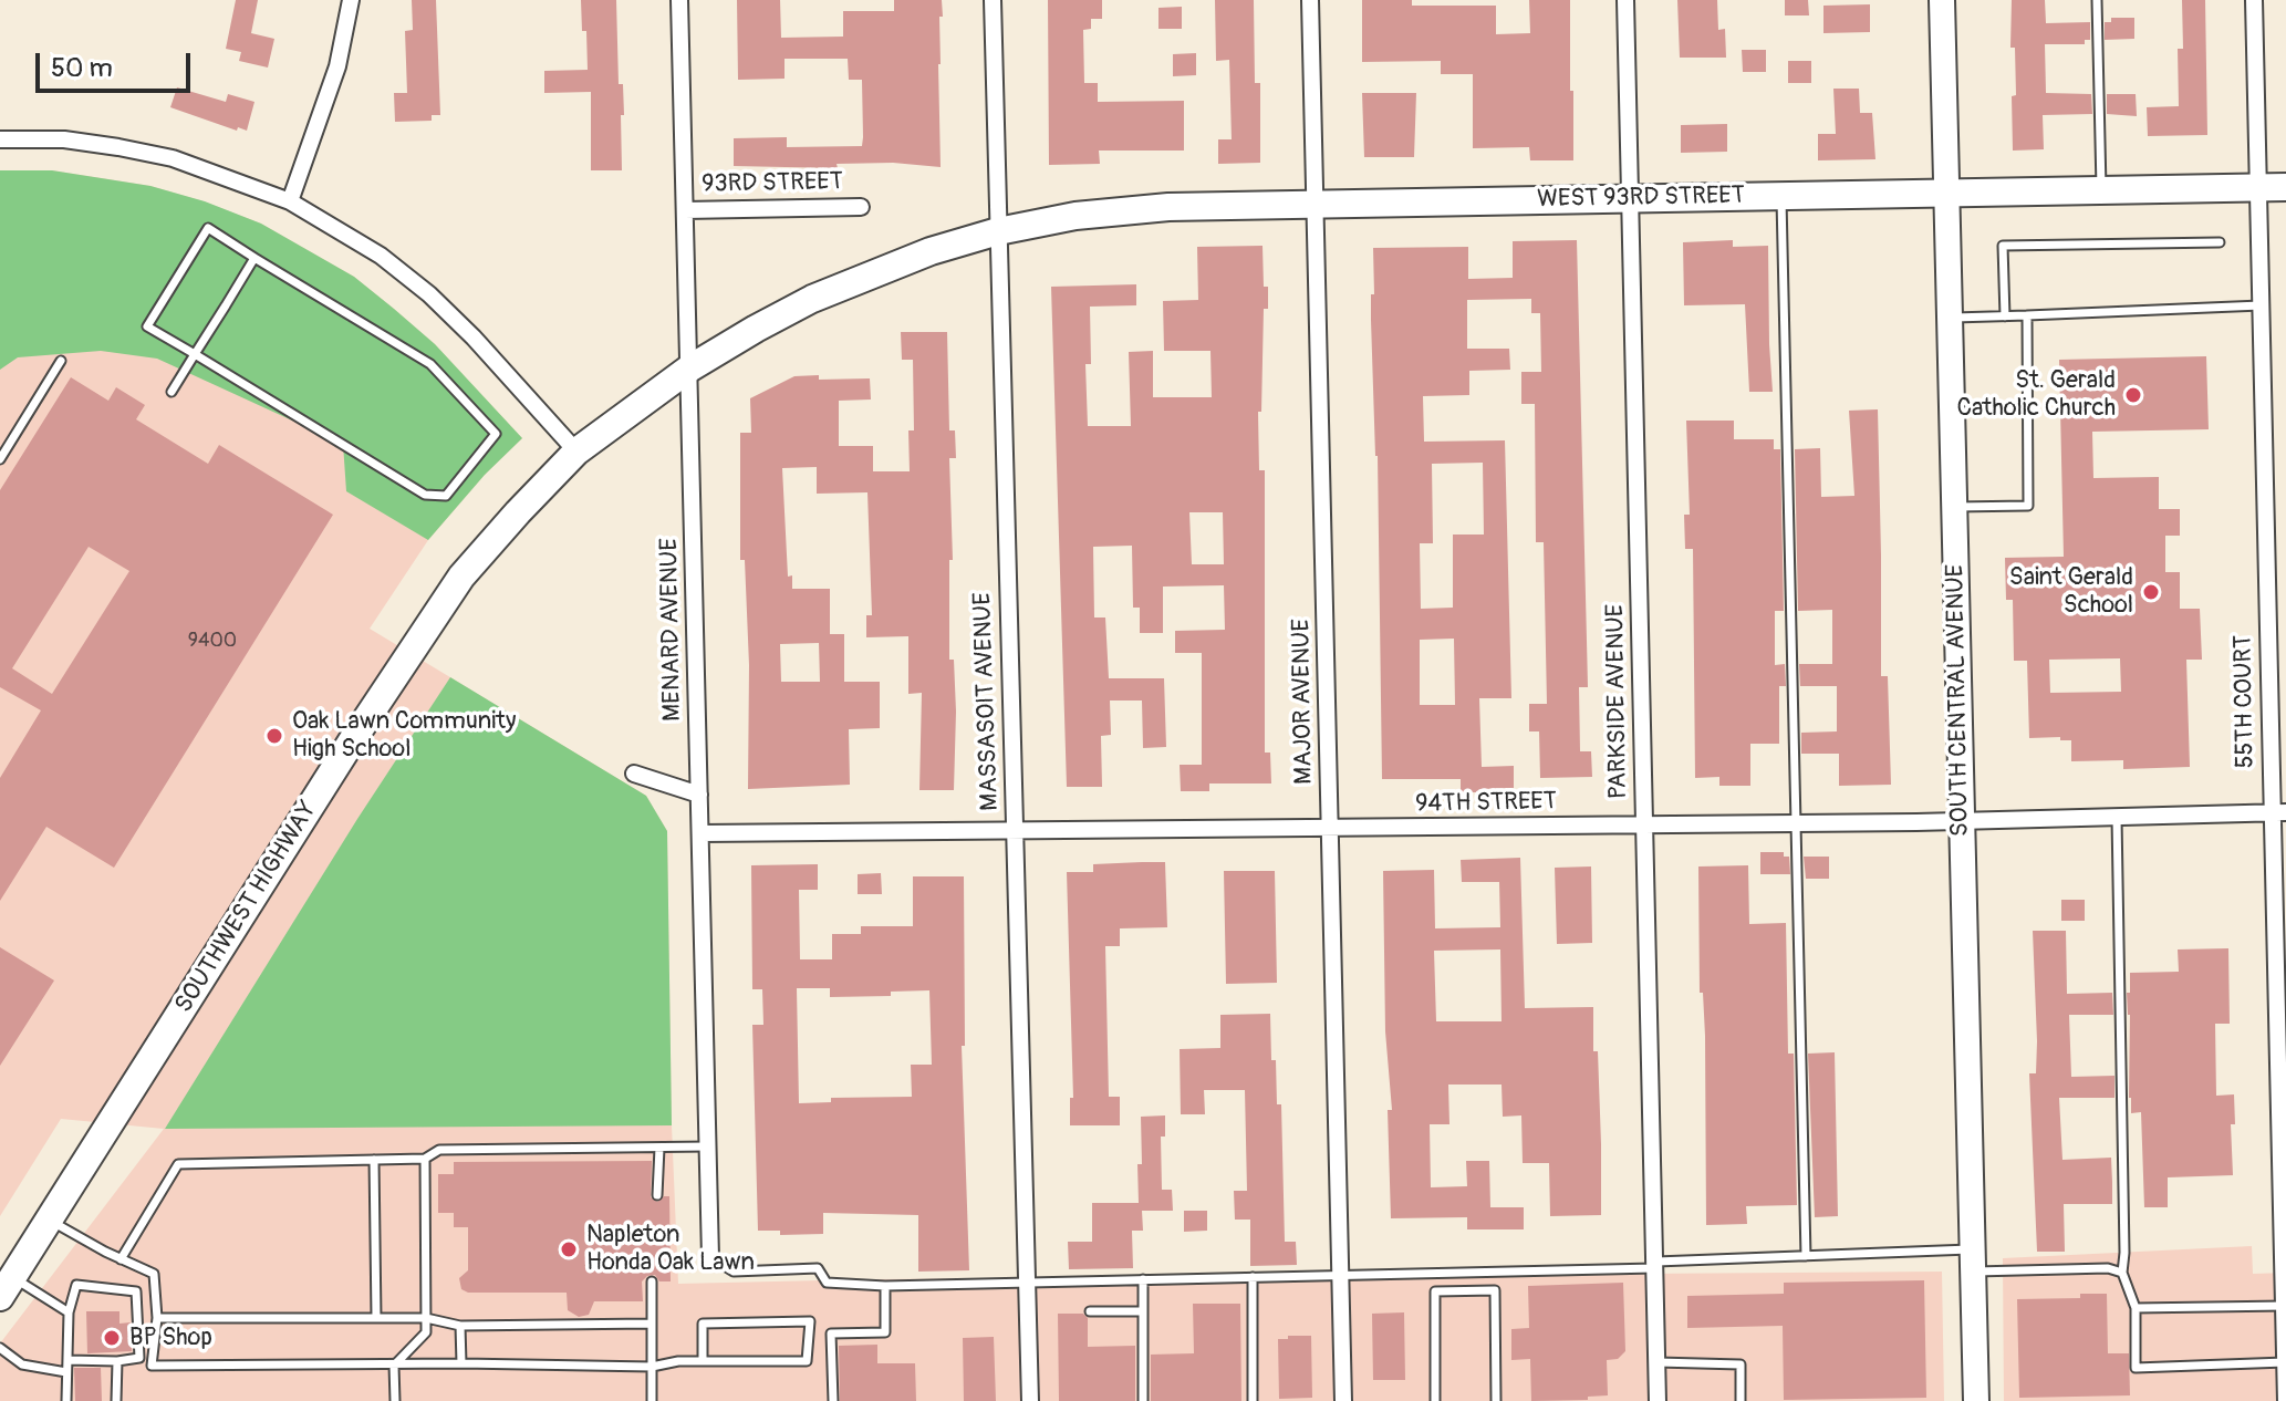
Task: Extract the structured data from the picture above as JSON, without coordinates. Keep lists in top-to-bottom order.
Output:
{
  "streets": {
    "main road": ["WEST 93RD STREET", "SOUTHWEST HIGHWAY"],
    "street": [
      "93RD STREET",
      "MENARD AVENUE",
      "SOUTH CENTRAL AVENUE",
      "MASSASOIT AVENUE",
      "MAJOR AVENUE",
      "PARKSIDE AVENUE",
      "55TH COURT",
      "94TH STREET"
    ]
  },
  "crossings": [
    ["93RD STREET", "MENARD AVENUE"],
    ["WEST 93RD STREET", "SOUTH CENTRAL AVENUE"],
    ["WEST 93RD STREET", "MASSASOIT AVENUE"],
    ["WEST 93RD STREET", "MAJOR AVENUE"],
    ["WEST 93RD STREET", "PARKSIDE AVENUE"],
    ["WEST 93RD STREET", "55TH COURT"],
    ["WEST 93RD STREET", "SOUTHWEST HIGHWAY"],
    ["MENARD AVENUE", "94TH STREET"],
    ["MENARD AVENUE", "SOUTHWEST HIGHWAY"],
    ["SOUTH CENTRAL AVENUE", "94TH STREET"],
    ["MASSASOIT AVENUE", "94TH STREET"],
    ["MASSASOIT AVENUE", "SOUTHWEST HIGHWAY"],
    ["MAJOR AVENUE", "94TH STREET"],
    ["PARKSIDE AVENUE", "94TH STREET"],
    ["55TH COURT", "94TH STREET"]
  ],
  "places": [
    "St. Gerald Catholic Church",
    "Saint Gerald School",
    "Oak Lawn Community High School",
    "Napleton Honda Oak Lawn",
    "BP Shop"
  ],
  "house_numbers": ["9400"],
  "scale_bar": "50 m"
}
